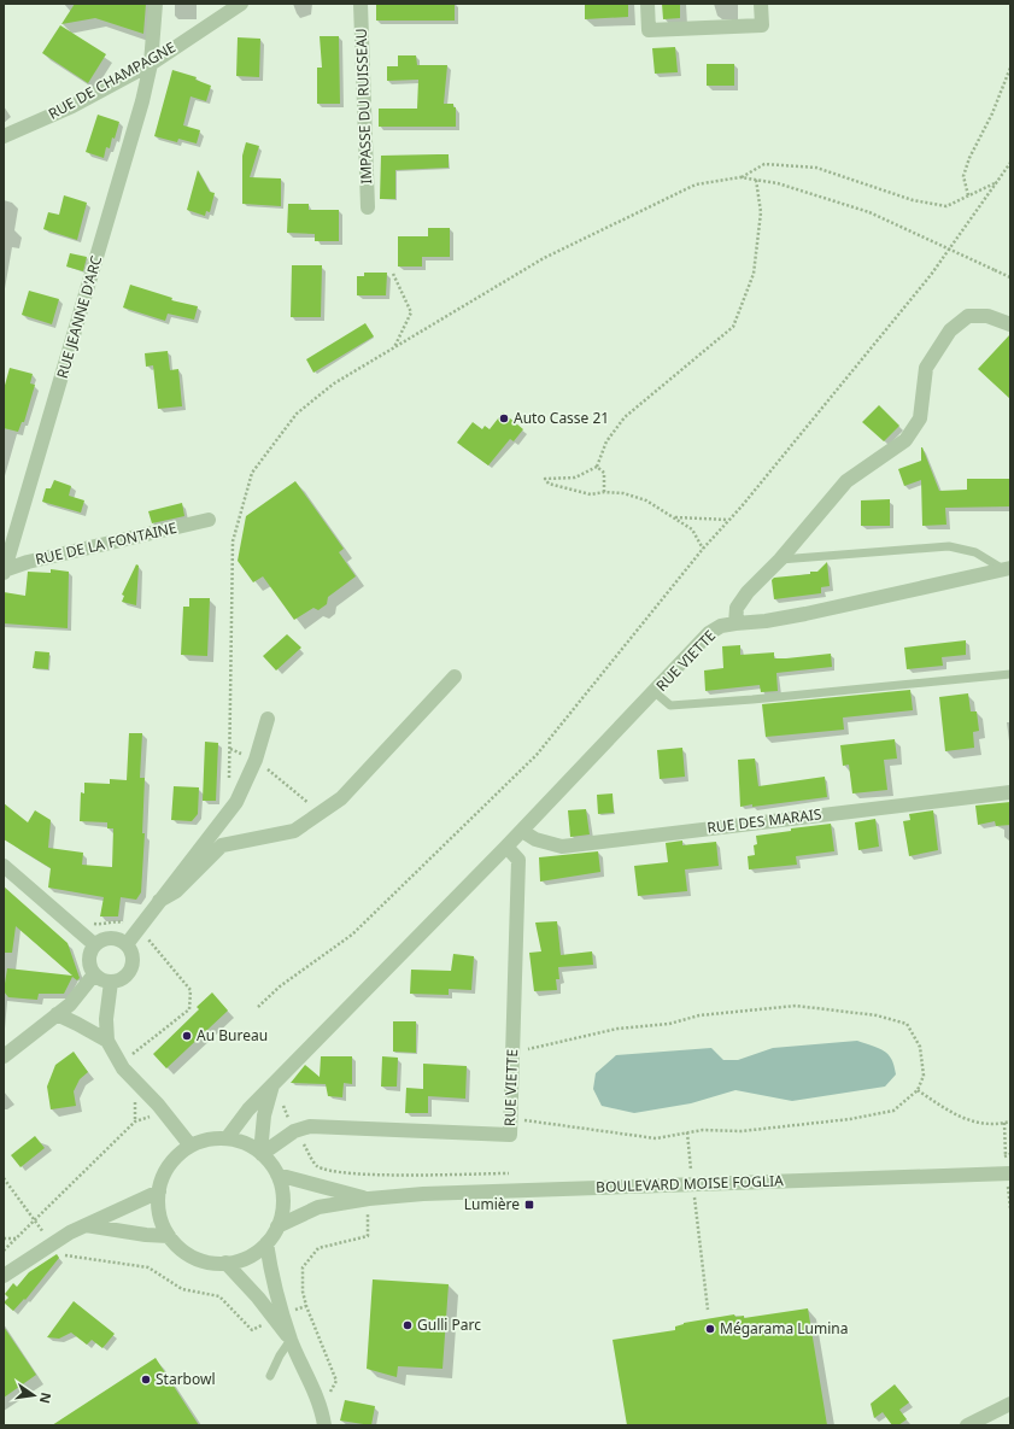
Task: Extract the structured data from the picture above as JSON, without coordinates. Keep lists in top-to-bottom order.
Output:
{
  "streets": {
    "street": [
      "RUE DE CHAMPAGNE",
      "IMPASSE DU RUISSEAU",
      "RUE JEANNE D'ARC",
      "RUE DE LA FONTAINE",
      "RUE VIETTE",
      "RUE DES MARAIS",
      "BOULEVARD MOISE FOGLIA"
    ]
  },
  "crossings": [
    ["RUE DE CHAMPAGNE", "RUE JEANNE D'ARC"],
    ["RUE JEANNE D'ARC", "RUE DE LA FONTAINE"],
    ["RUE VIETTE", "RUE DES MARAIS"],
    ["RUE VIETTE", "BOULEVARD MOISE FOGLIA"]
  ],
  "places": {
    "other": [
      "Auto Casse 21",
      "Au Bureau",
      "Gulli Parc",
      "Mégarama Lumina",
      "Starbowl"
    ],
    "transit": ["Lumière"]
  },
  "north": "right"
}
